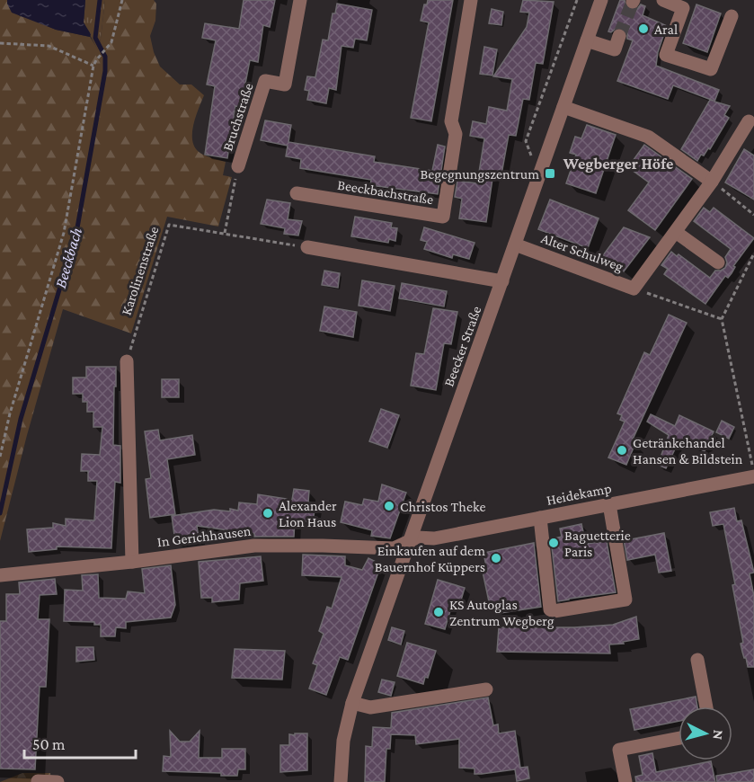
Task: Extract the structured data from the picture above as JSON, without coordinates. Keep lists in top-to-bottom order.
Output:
{
  "streets": {
    "street": [
      "Bruchstraße",
      "Beeckbachstraße",
      "Alter Schulweg",
      "Beecker Straße",
      "Heidekamp",
      "In Gerichhausen"
    ],
    "path": ["Karolinenstraße"]
  },
  "crossings": [
    ["Bruchstraße", "Karolinenstraße"],
    ["Alter Schulweg", "Beecker Straße"],
    ["Beecker Straße", "Heidekamp"],
    ["Beecker Straße", "In Gerichhausen"],
    ["Heidekamp", "In Gerichhausen"]
  ],
  "districts": ["Wegberger Höfe"],
  "water": ["Beeckbach"],
  "places": {
    "other": [
      "Aral",
      "Getränkehandel Hansen & Bildstein",
      "Christos Theke",
      "Alexander Lion Haus",
      "Baguetterie Paris",
      "Einkaufen auf dem Bauernhof Küppers",
      "KS Autoglas Zentrum Wegberg"
    ],
    "transit": ["Begegnungszentrum"]
  },
  "scale_bar": "50 m",
  "north": "right"
}
